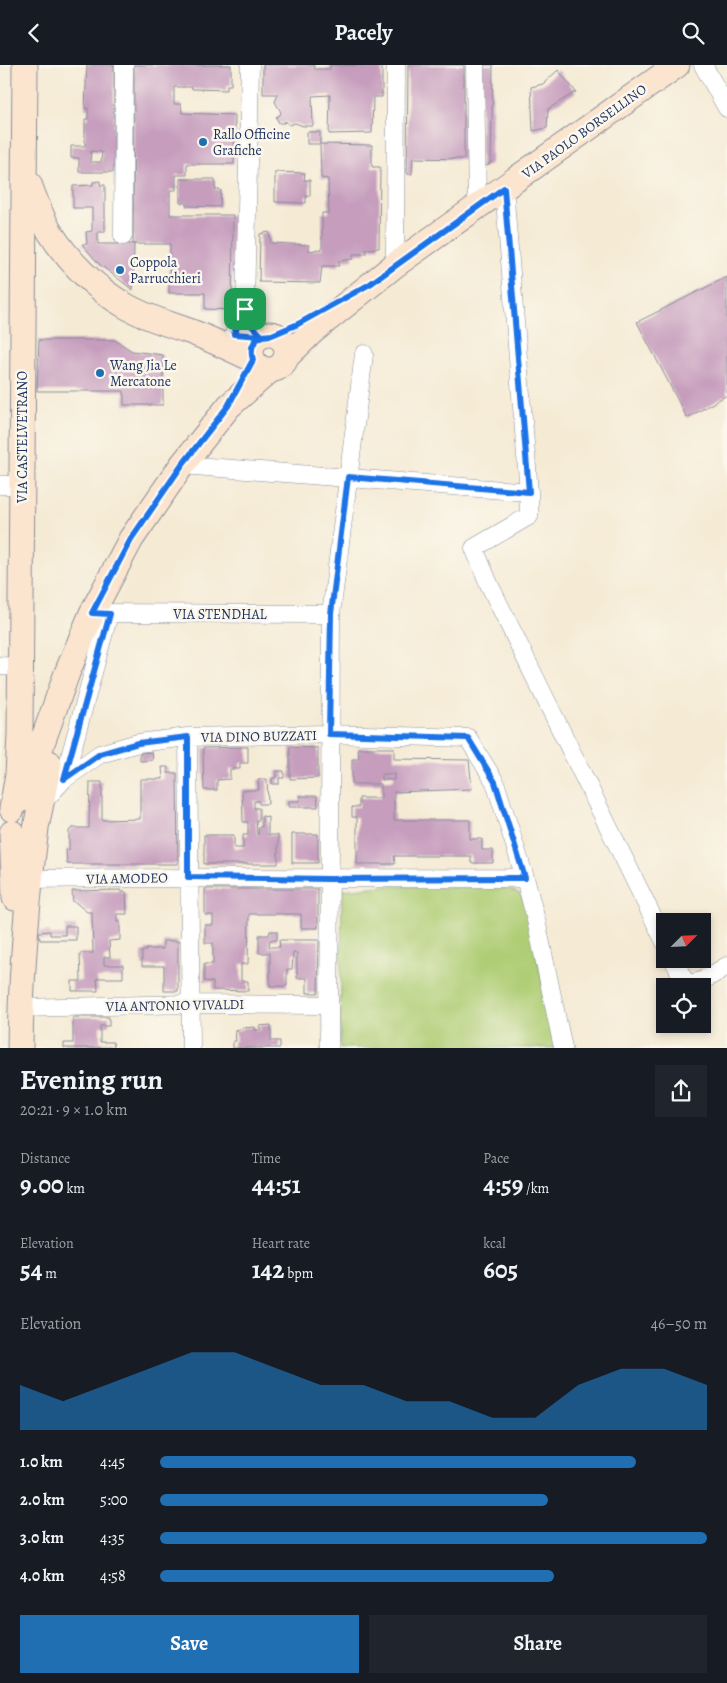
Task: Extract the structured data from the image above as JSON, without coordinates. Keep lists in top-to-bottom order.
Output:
{
  "streets": {
    "main road": ["VIA PAOLO BORSELLINO", "VIA CASTELVETRANO"],
    "street": [
      "VIA STENDHAL",
      "VIA DINO BUZZATI",
      "VIA AMODEO",
      "VIA ANTONIO VIVALDI"
    ]
  },
  "crossings": [
    ["VIA PAOLO BORSELLINO", "VIA CASTELVETRANO"],
    ["VIA PAOLO BORSELLINO", "VIA STENDHAL"],
    ["VIA PAOLO BORSELLINO", "VIA DINO BUZZATI"],
    ["VIA CASTELVETRANO", "VIA DINO BUZZATI"],
    ["VIA DINO BUZZATI", "VIA AMODEO"]
  ],
  "places": ["Rallo Officine Grafiche", "Coppola Parrucchieri", "Wang Jia Le Mercatone"],
  "north": "top right",
  "page": {
    "header": "Pacely",
    "heading": ["Evening run", "20:21 · 9 × 1.0 km"],
    "stats": [
      ["Distance", "9.00 km"],
      ["Time", "44:51"],
      ["Pace", "4:59 /km"],
      ["Elevation", "54 m"],
      ["Heart rate", "142 bpm"],
      ["kcal", "605"]
    ],
    "chart": ["Elevation", "46–50 m"],
    "list": [
      {
        "name": "1.0 km",
        "note": "4:45"
      },
      {
        "name": "2.0 km",
        "note": "5:00"
      },
      {
        "name": "3.0 km",
        "note": "4:35"
      },
      {
        "name": "4.0 km",
        "note": "4:58"
      }
    ],
    "buttons": ["Save", "Share"]
  }
}
